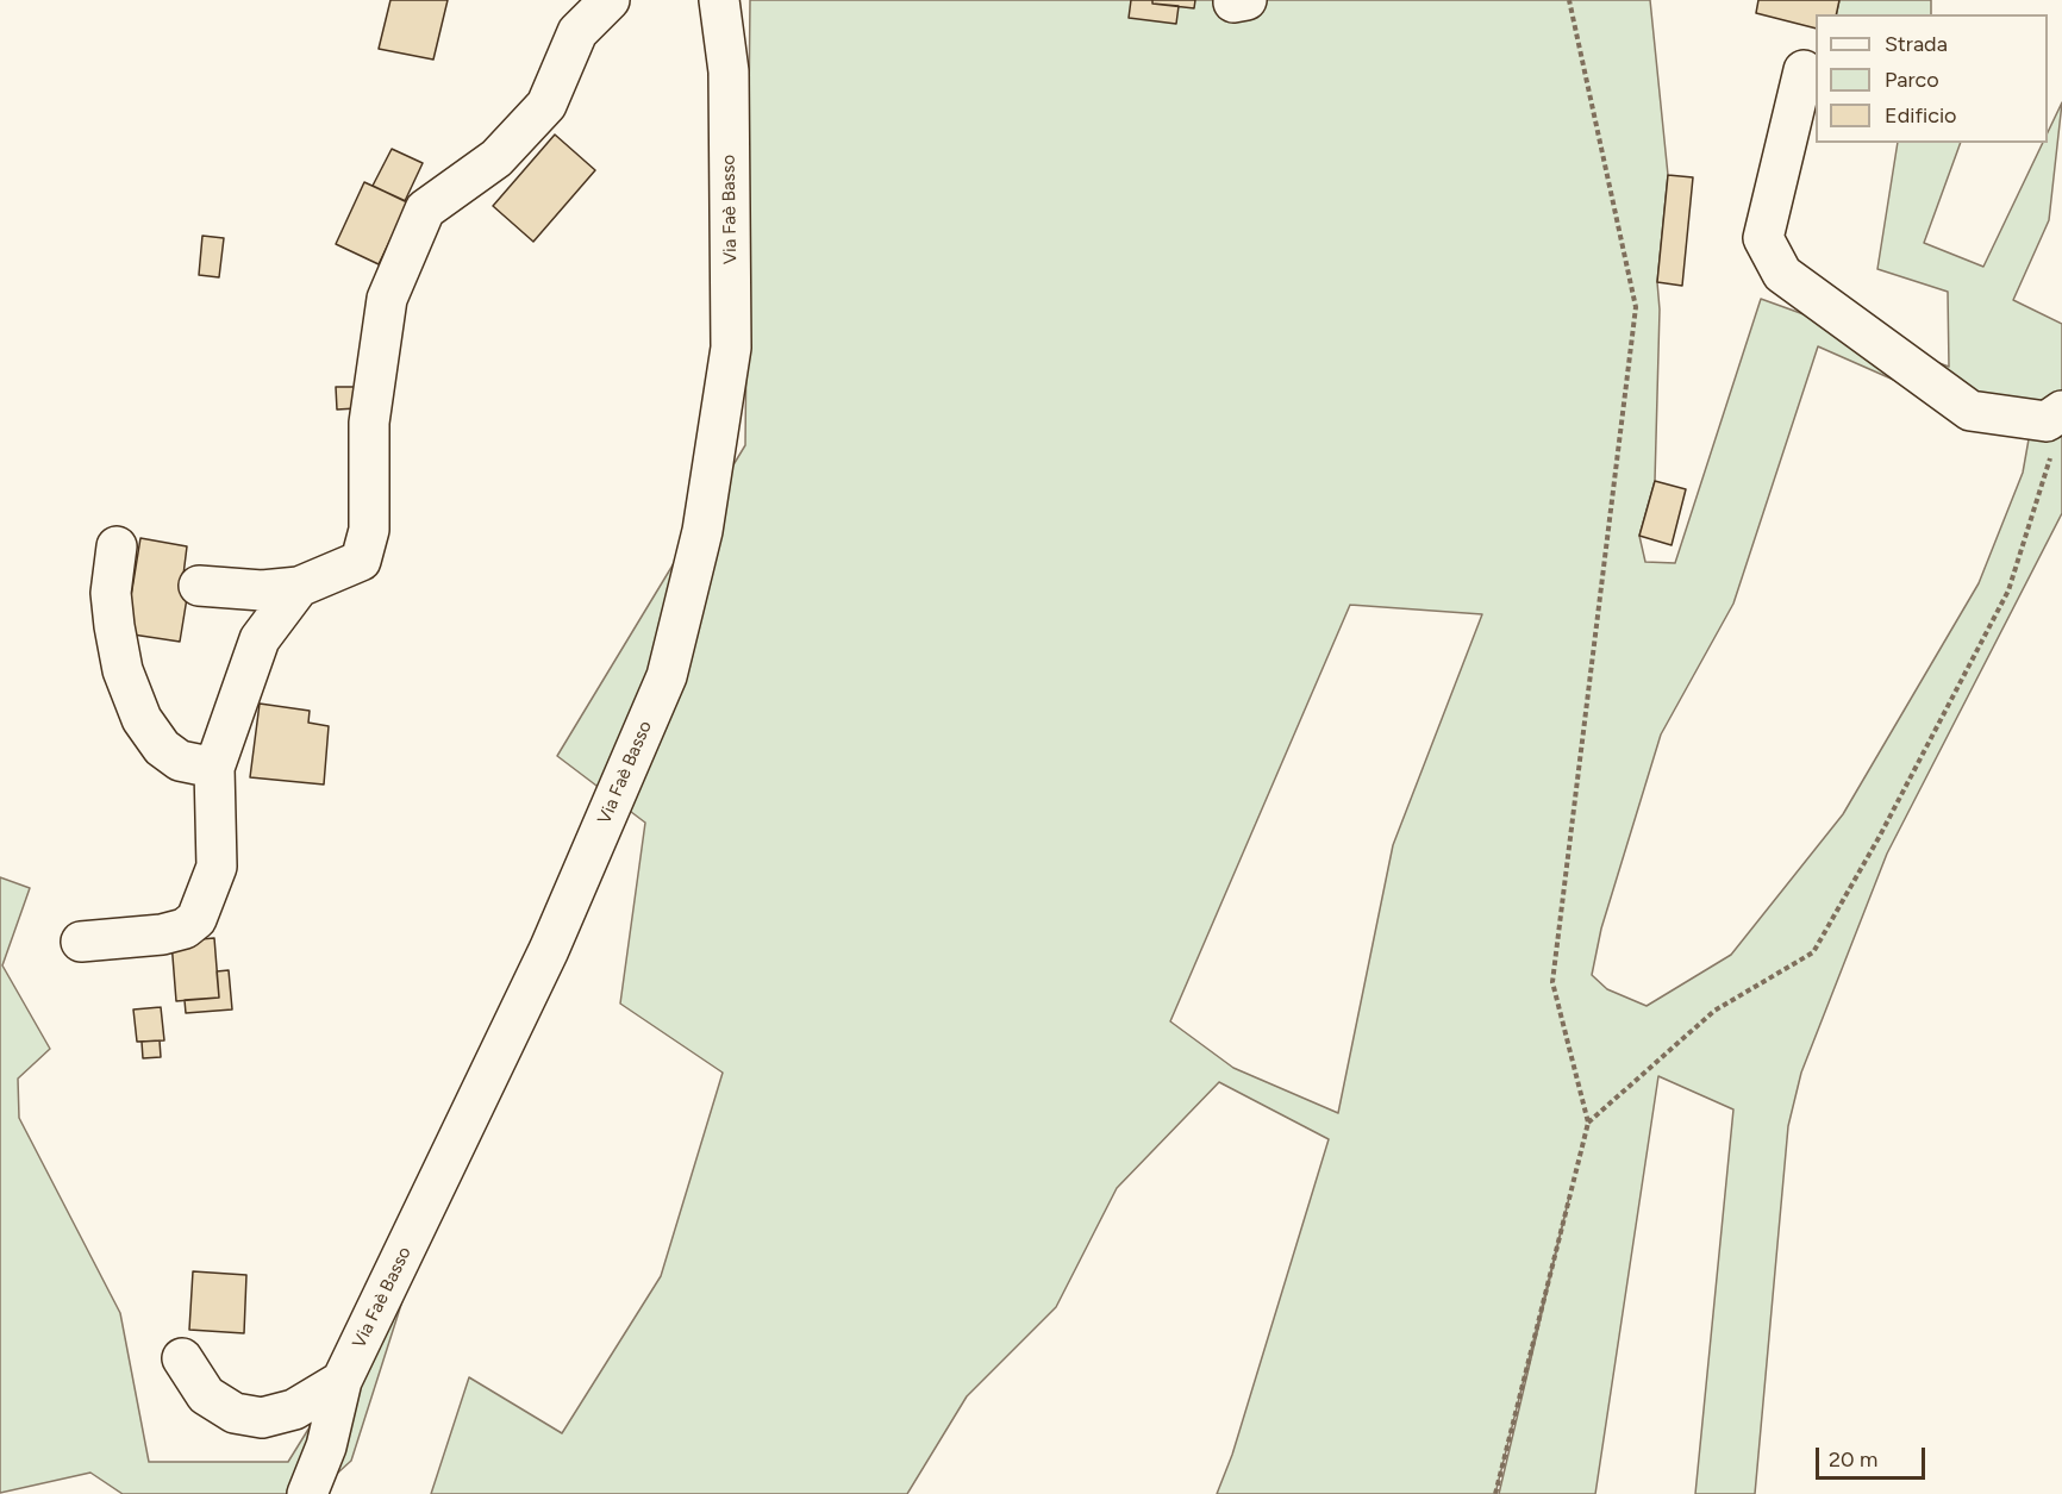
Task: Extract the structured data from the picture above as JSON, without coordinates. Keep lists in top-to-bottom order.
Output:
{
  "streets": {
    "street": ["Via Faè Basso"]
  },
  "legend": ["Strada", "Parco", "Edificio"],
  "scale_bar": "20 m"
}
